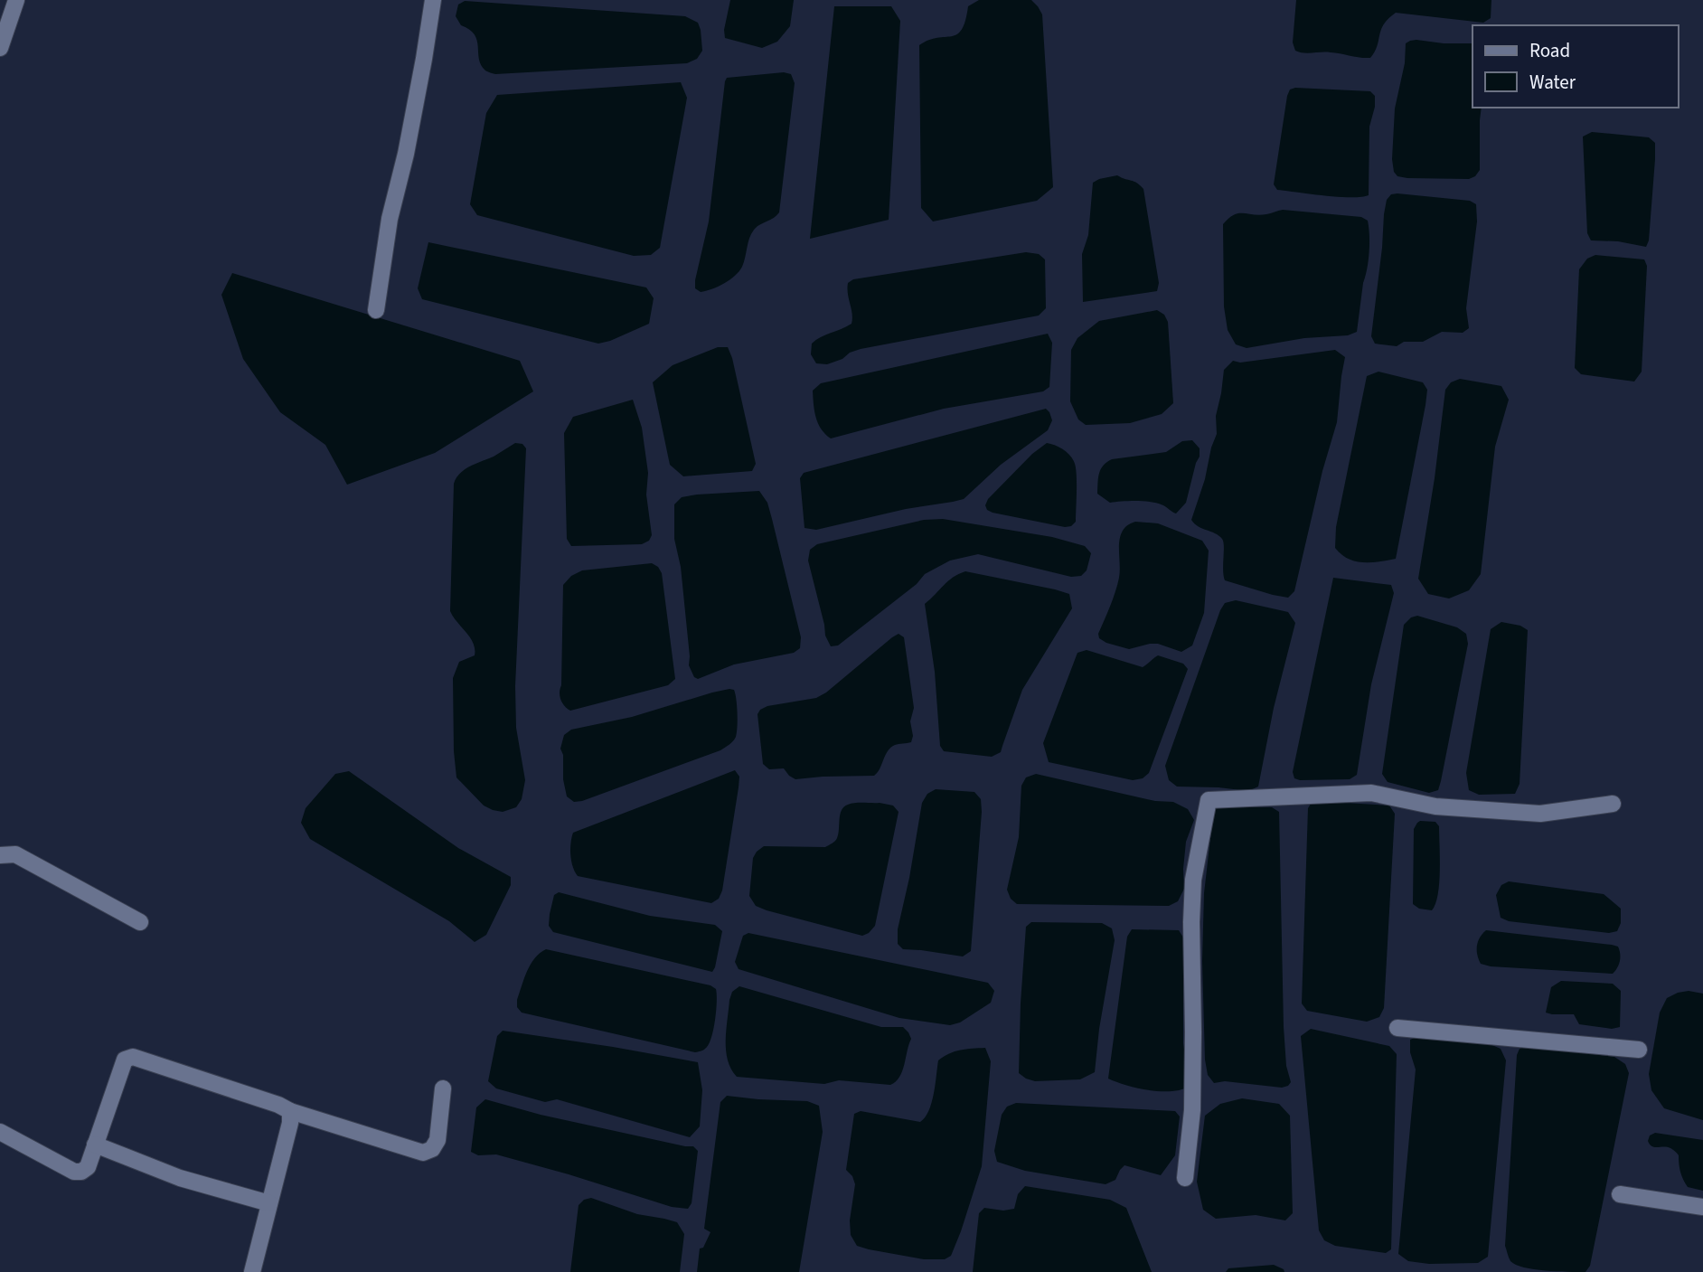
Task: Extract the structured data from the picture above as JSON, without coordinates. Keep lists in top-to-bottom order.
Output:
{
  "legend": ["Road", "Water"]
}
